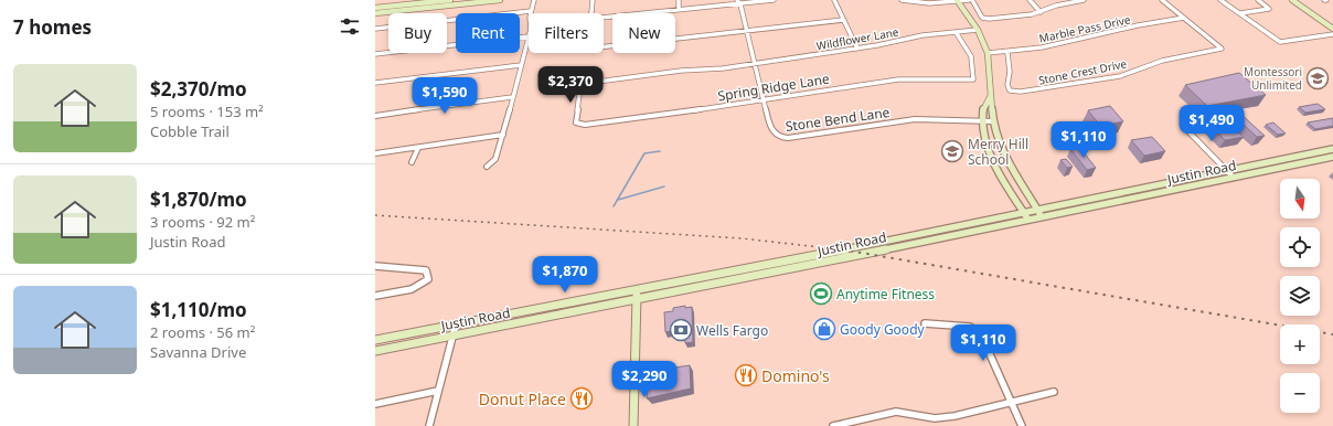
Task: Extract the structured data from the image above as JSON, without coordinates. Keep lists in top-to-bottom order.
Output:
{
  "streets": {
    "main road": ["Justin Road"],
    "street": [
      "Marble Pass Drive",
      "Wildflower Lane",
      "Stone Crest Drive",
      "Spring Ridge Lane",
      "Stone Bend Lane"
    ]
  },
  "crossings": [
    ["Marble Pass Drive", "Stone Crest Drive"],
    ["Wildflower Lane", "Spring Ridge Lane"],
    ["Wildflower Lane", "Stone Bend Lane"],
    ["Spring Ridge Lane", "Stone Bend Lane"]
  ],
  "places": {
    "school or university": ["Montessori Unlimited", "Merry Hill School"],
    "sports": ["Anytime Fitness"],
    "shop": ["Goody Goody"],
    "bank": ["Wells Fargo"],
    "restaurant": ["Domino's", "Donut Place"]
  },
  "north": "bottom",
  "page": {
    "heading": "7 homes",
    "chip": [
      "Buy",
      "Rent",
      "Filters",
      "New"
    ],
    "list": [
      {
        "name": "$2,370/mo",
        "note": "5 rooms · 153 m² · Cobble Trail"
      },
      {
        "name": "$1,870/mo",
        "note": "3 rooms · 92 m² · Justin Road"
      },
      {
        "name": "$1,110/mo",
        "note": "2 rooms · 56 m² · Savanna Drive"
      }
    ],
    "price": [
      "$2,370",
      "$1,590",
      "$1,490",
      "$1,110",
      "$1,870",
      "$1,110",
      "$2,290"
    ],
    "map_buttons": ["+", "−"]
  }
}
